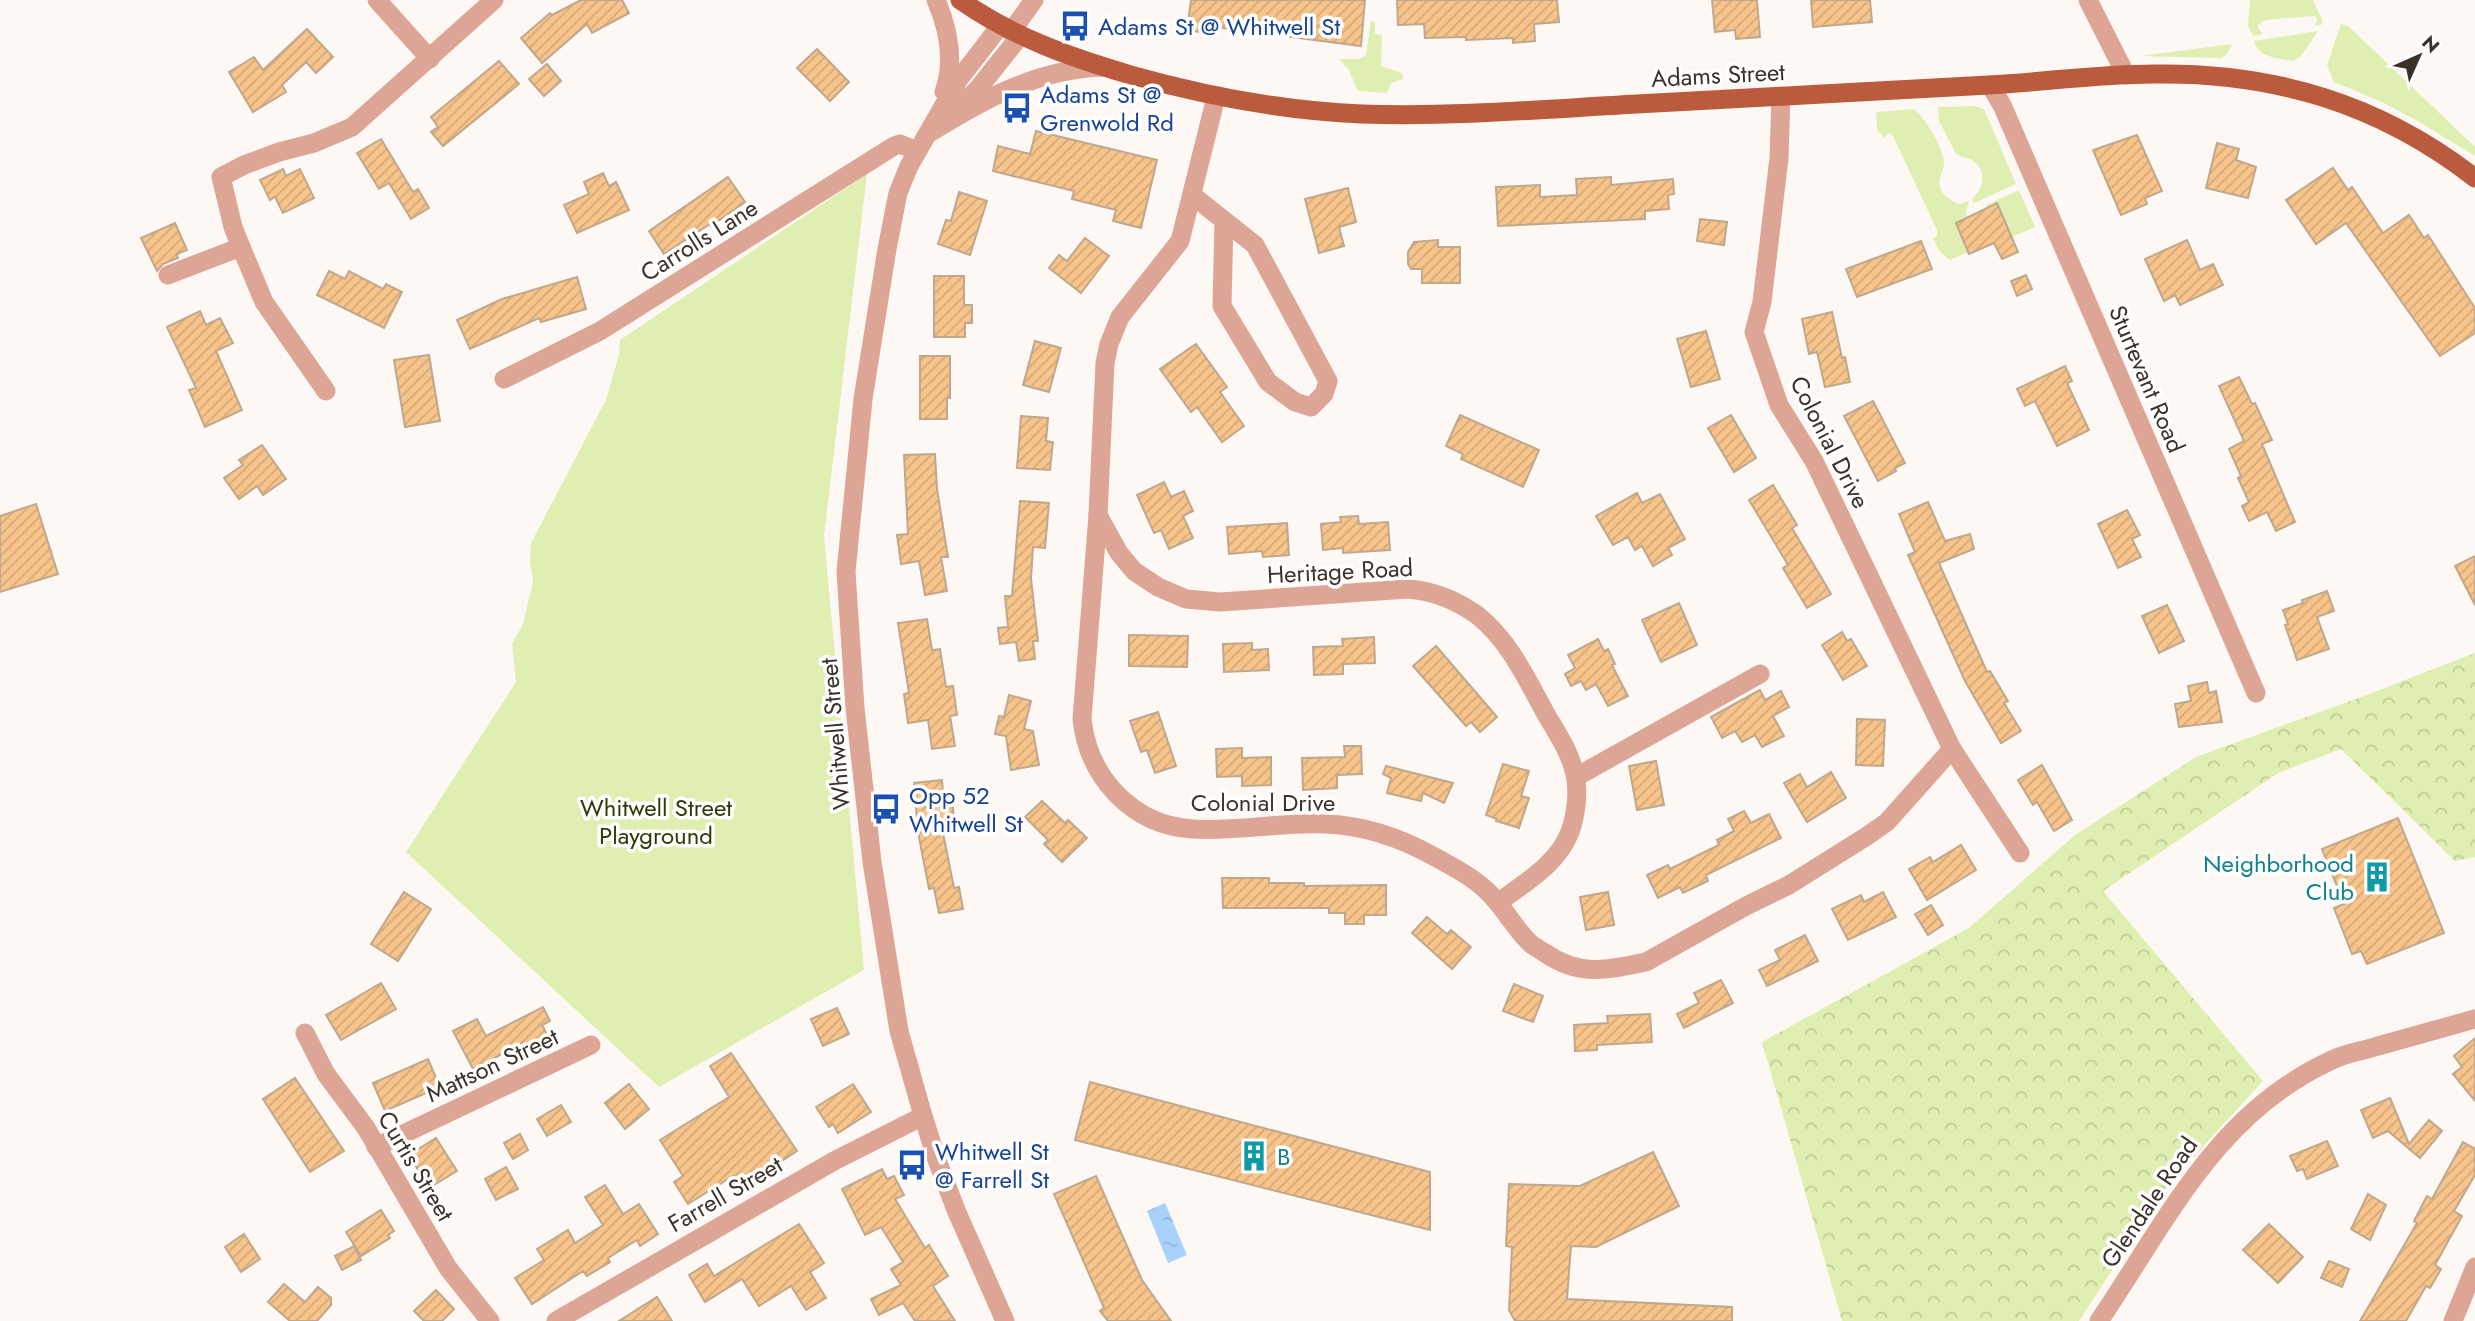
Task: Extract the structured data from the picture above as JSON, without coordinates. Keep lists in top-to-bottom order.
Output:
{
  "streets": {
    "main road": ["Adams Street"],
    "street": [
      "Carrolls Lane",
      "Sturtevant Road",
      "Colonial Drive",
      "Heritage Road",
      "Whitwell Street",
      "Mattson Street",
      "Curtis Street",
      "Farrell Street",
      "Glendale Road"
    ]
  },
  "crossings": [
    ["Adams Street", "Sturtevant Road"],
    ["Adams Street", "Colonial Drive"],
    ["Adams Street", "Whitwell Street"],
    ["Carrolls Lane", "Whitwell Street"],
    ["Colonial Drive", "Heritage Road"],
    ["Whitwell Street", "Farrell Street"],
    ["Mattson Street", "Curtis Street"]
  ],
  "parks": ["Whitwell Street Playground"],
  "places": {
    "bus stop": [
      "Adams St @ Whitwell St",
      "Adams St @ Grenwold Rd",
      "Opp 52 Whitwell St",
      "Whitwell St @ Farrell St"
    ],
    "building": ["Neighborhood Club", "B"]
  },
  "north": "top right"
}
